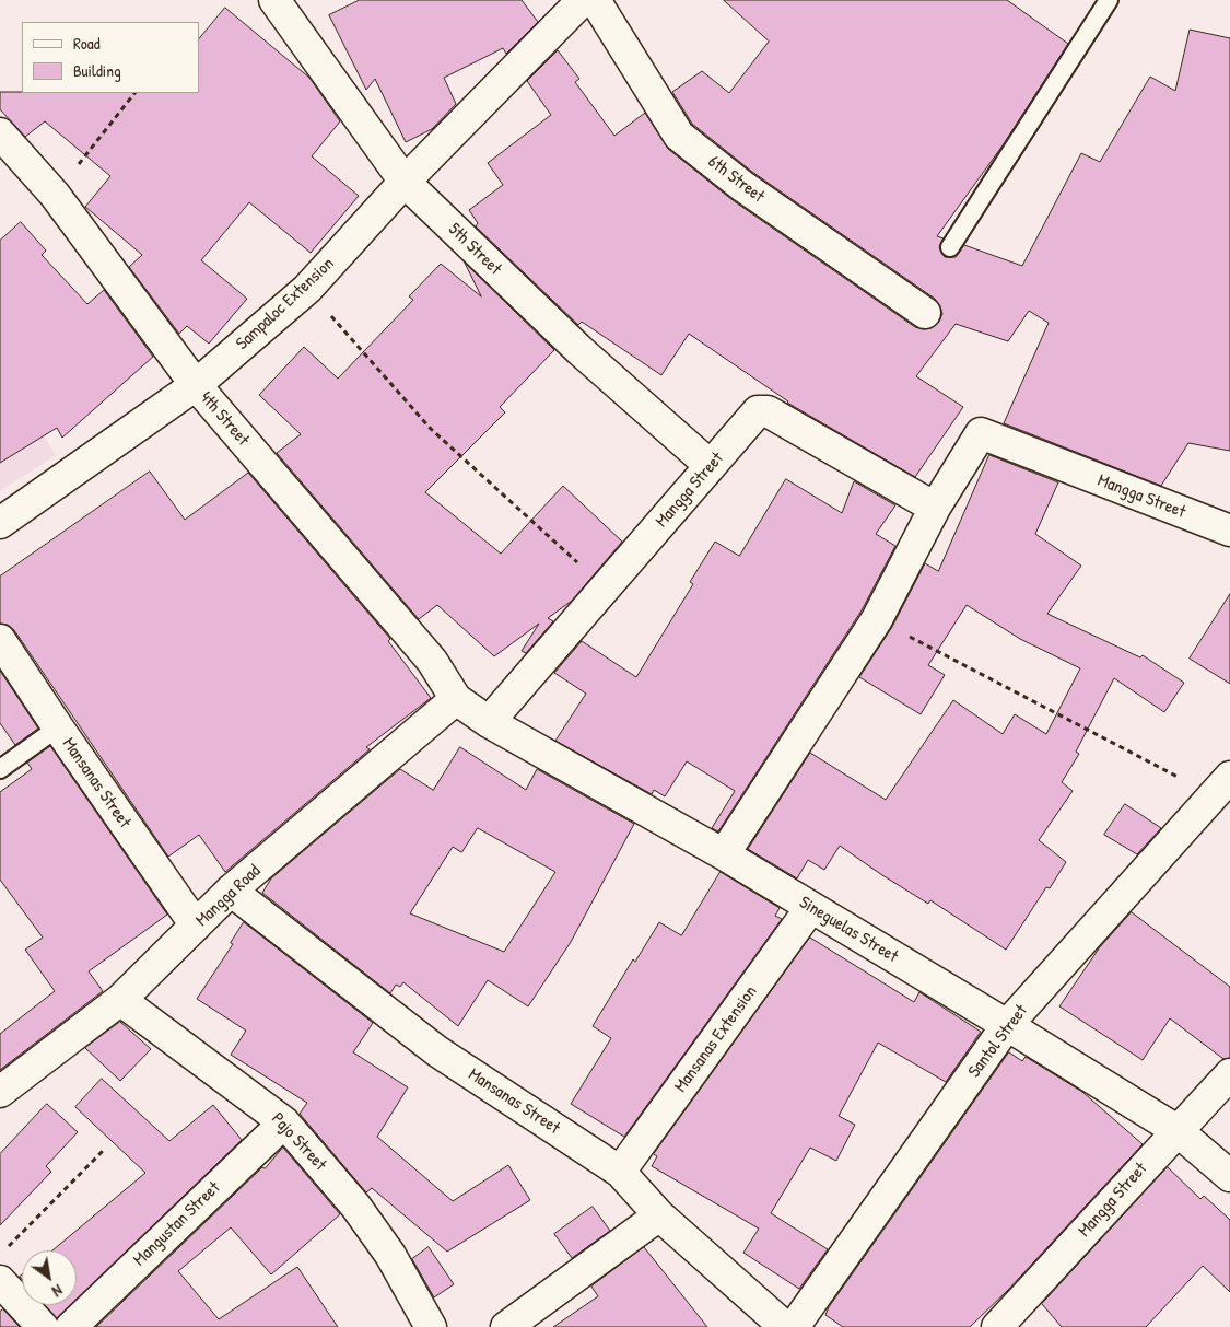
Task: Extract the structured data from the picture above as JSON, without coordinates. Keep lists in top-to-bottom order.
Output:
{
  "streets": {
    "street": [
      "6th Street",
      "5th Street",
      "Sampaloc Extension",
      "4th Street",
      "Mangga Street",
      "Mansanas Street",
      "Mangga Road",
      "Sineguelas Street",
      "Mansanas Extension",
      "Santol Street",
      "Pajo Street",
      "Mangustan Street"
    ]
  },
  "crossings": [
    ["5th Street", "Sampaloc Extension"],
    ["5th Street", "Mangga Street"],
    ["Sampaloc Extension", "4th Street"],
    ["4th Street", "Mangga Road"],
    ["4th Street", "Sineguelas Street"],
    ["Mangga Street", "Sineguelas Street"],
    ["Mansanas Street", "Mangga Road"],
    ["Mansanas Street", "Mansanas Extension"],
    ["Mangga Road", "Sineguelas Street"],
    ["Mangga Road", "Pajo Street"],
    ["Sineguelas Street", "Mansanas Extension"],
    ["Sineguelas Street", "Santol Street"],
    ["Pajo Street", "Mangustan Street"]
  ],
  "legend": ["Road", "Building"],
  "north": "bottom right"
}
